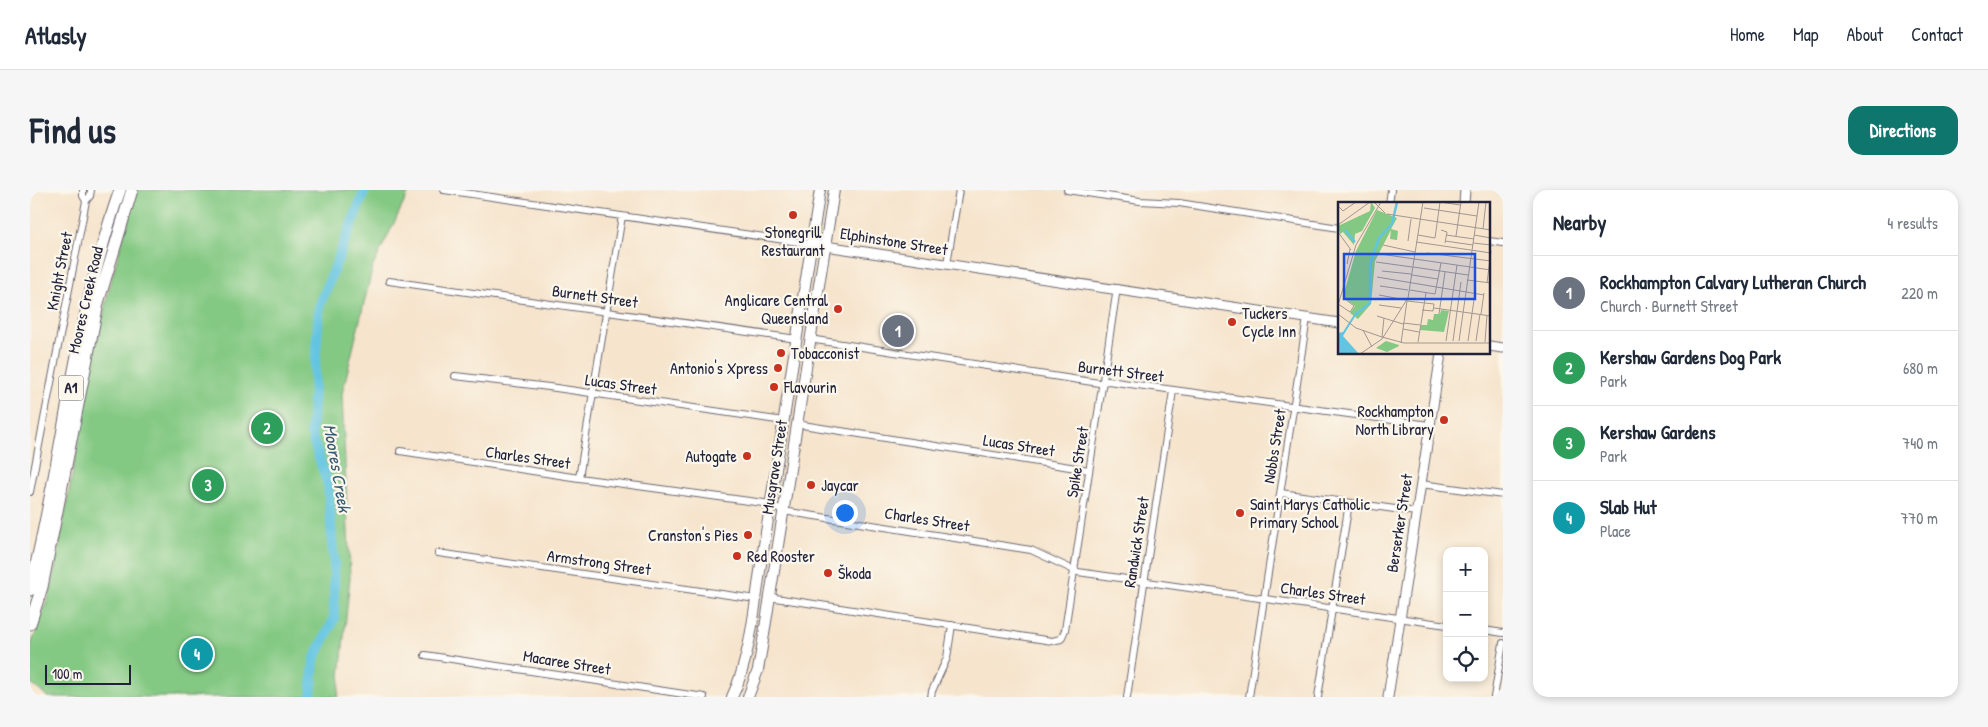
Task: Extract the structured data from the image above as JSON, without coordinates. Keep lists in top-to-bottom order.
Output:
{
  "streets": {
    "highway": ["Moores Creek Road", "A1"],
    "main road": ["Musgrave Street"],
    "street": [
      "Elphinstone Street",
      "Knight Street",
      "Burnett Street",
      "Lucas Street",
      "Nobbs Street",
      "Charles Street",
      "Spike Street",
      "Berserker Street",
      "Randwick Street",
      "Armstrong Street",
      "Macaree Street"
    ]
  },
  "crossings": [
    ["Elphinstone Street", "Nobbs Street"],
    ["Elphinstone Street", "Spike Street"],
    ["Elphinstone Street", "Musgrave Street"],
    ["Burnett Street", "Nobbs Street"],
    ["Burnett Street", "Spike Street"],
    ["Burnett Street", "Musgrave Street"],
    ["Burnett Street", "Berserker Street"],
    ["Burnett Street", "Randwick Street"],
    ["Lucas Street", "Spike Street"],
    ["Lucas Street", "Musgrave Street"],
    ["Nobbs Street", "Charles Street"],
    ["Charles Street", "Spike Street"],
    ["Charles Street", "Musgrave Street"],
    ["Charles Street", "Berserker Street"],
    ["Charles Street", "Randwick Street"],
    ["Musgrave Street", "Armstrong Street"]
  ],
  "water": ["Moores Creek"],
  "places": [
    "Stonegrill Restaurant",
    "Anglicare Central Queensland",
    "Tuckers Cycle Inn",
    "Tobacconist",
    "Antonio's Xpress",
    "Flavourin",
    "Rockhampton North Library",
    "Autogate",
    "Jaycar",
    "Saint Marys Catholic Primary School",
    "Cranston's Pies",
    "Red Rooster",
    "Škoda"
  ],
  "scale_bar": "100 m",
  "page": {
    "header": "Atlasly",
    "nav": [
      "Home",
      "Map",
      "About",
      "Contact"
    ],
    "buttons": "Directions",
    "title": "Find us",
    "heading": ["Nearby", "4 results"],
    "list": [
      {
        "mark": "1",
        "name": "Rockhampton Calvary Lutheran Church",
        "note": "Church · Burnett Street",
        "value": "220 m"
      },
      {
        "mark": "2",
        "name": "Kershaw Gardens Dog Park",
        "note": "Park",
        "value": "680 m"
      },
      {
        "mark": "3",
        "name": "Kershaw Gardens",
        "note": "Park",
        "value": "740 m"
      },
      {
        "mark": "4",
        "name": "Slab Hut",
        "note": "Place",
        "value": "770 m"
      }
    ],
    "pins": [
      "1",
      "2",
      "3",
      "4"
    ],
    "map_buttons": ["+", "−"],
    "scale": "100 m"
  }
}
